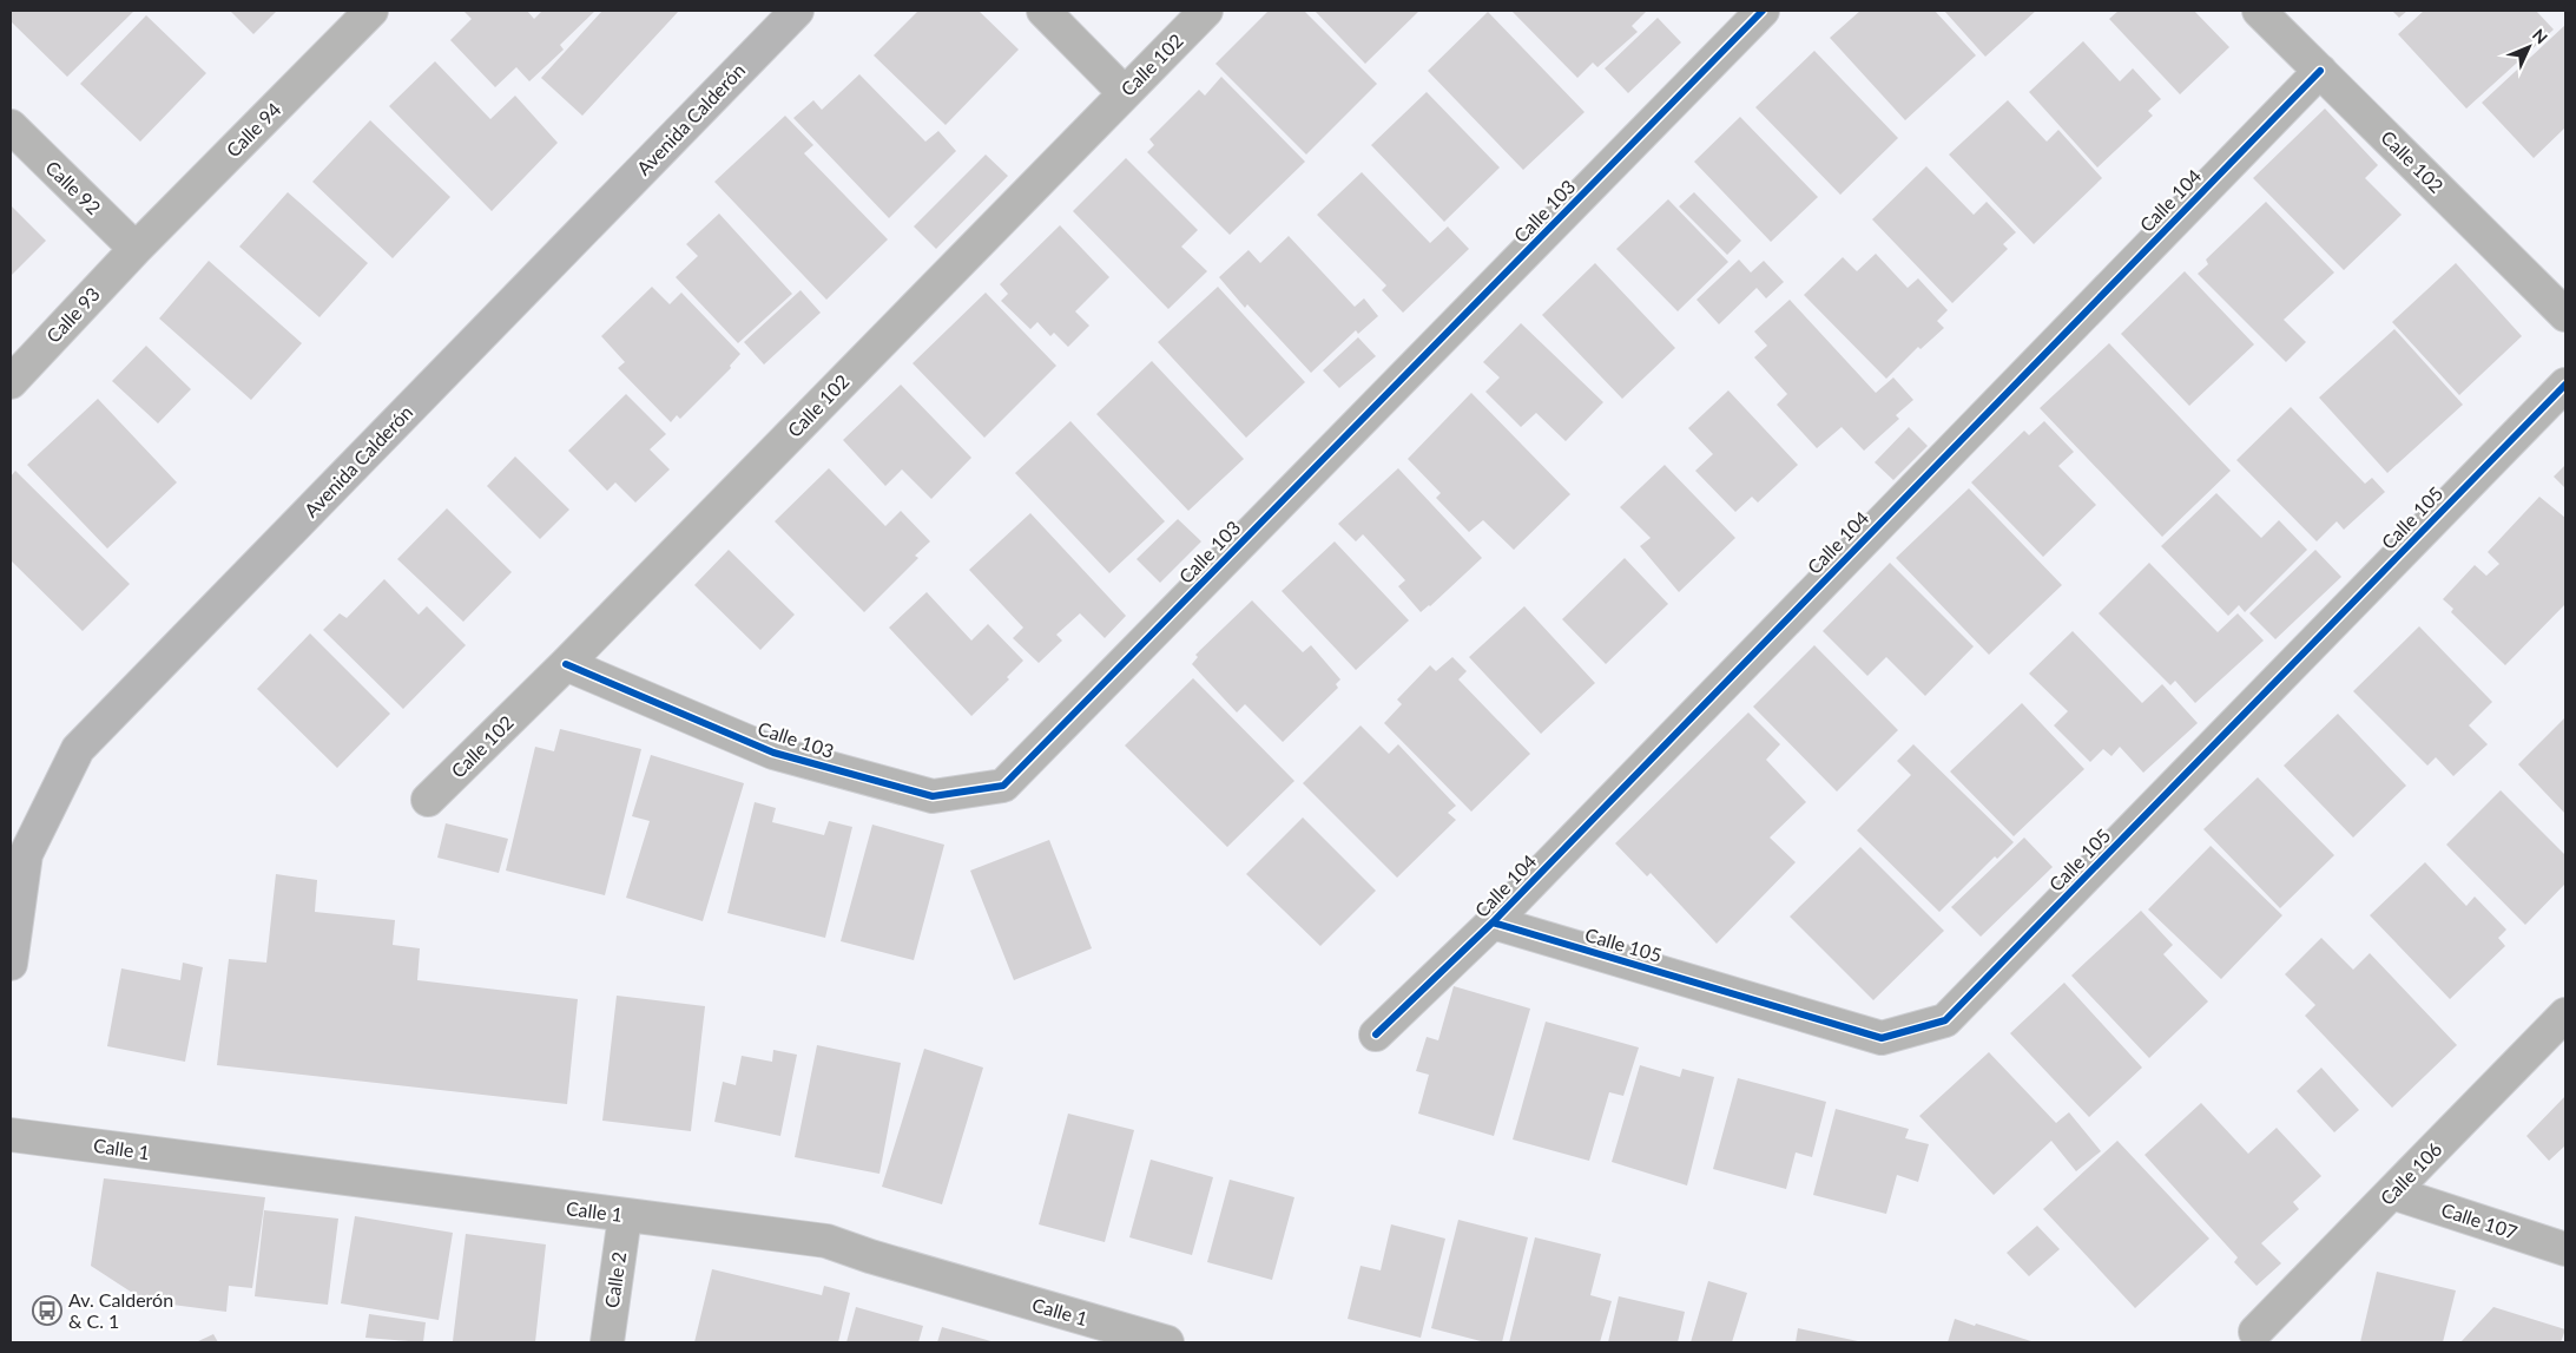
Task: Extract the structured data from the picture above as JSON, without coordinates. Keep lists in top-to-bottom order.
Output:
{
  "streets": {
    "street": [
      "Calle 102",
      "Avenida Calderón",
      "Calle 94",
      "Calle 92",
      "Calle 104",
      "Calle 103",
      "Calle 93",
      "Calle 105",
      "Calle 1",
      "Calle 106",
      "Calle 107",
      "Calle 2"
    ]
  },
  "crossings": [
    ["Calle 102", "Calle 104"],
    ["Calle 102", "Calle 103"],
    ["Calle 94", "Calle 92"],
    ["Calle 94", "Calle 93"],
    ["Calle 92", "Calle 93"],
    ["Calle 104", "Calle 105"],
    ["Calle 1", "Calle 2"],
    ["Calle 106", "Calle 107"]
  ],
  "places": {
    "bus stop": ["Av. Calderón & C. 1"]
  },
  "north": "top right"
}
